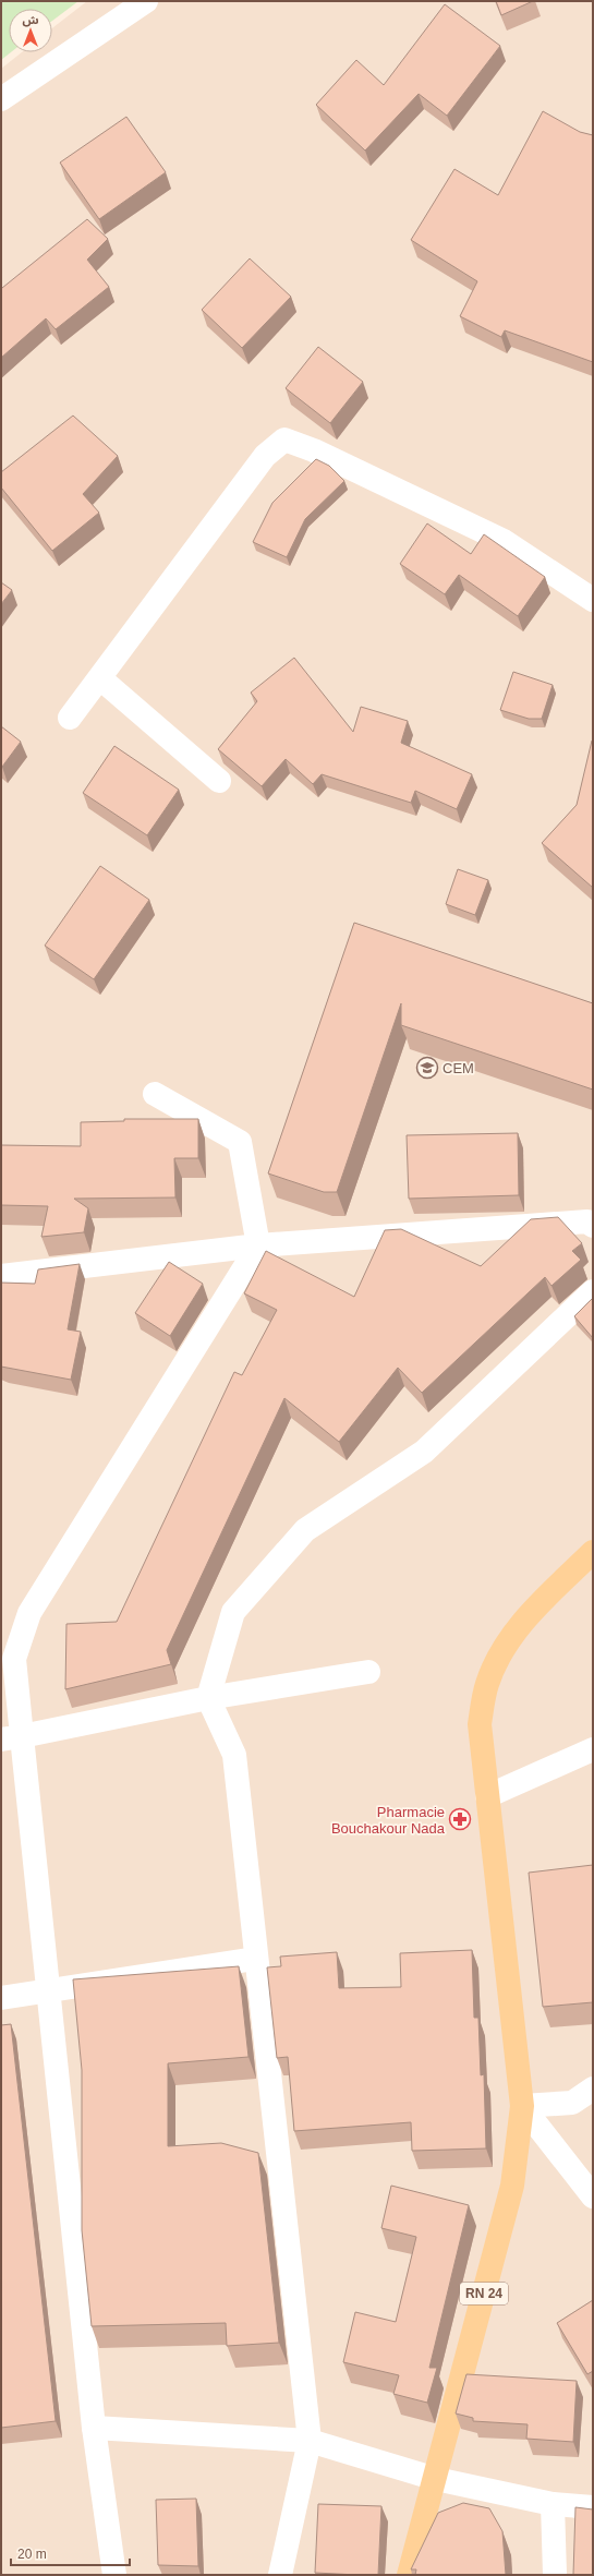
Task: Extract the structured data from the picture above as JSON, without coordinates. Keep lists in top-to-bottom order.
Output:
{
  "streets": {
    "main road": ["RN 24"]
  },
  "places": {
    "school or university": ["CEM"],
    "pharmacy": ["Pharmacie Bouchakour Nada"]
  },
  "scale_bar": "20 m",
  "north": "top"
}
